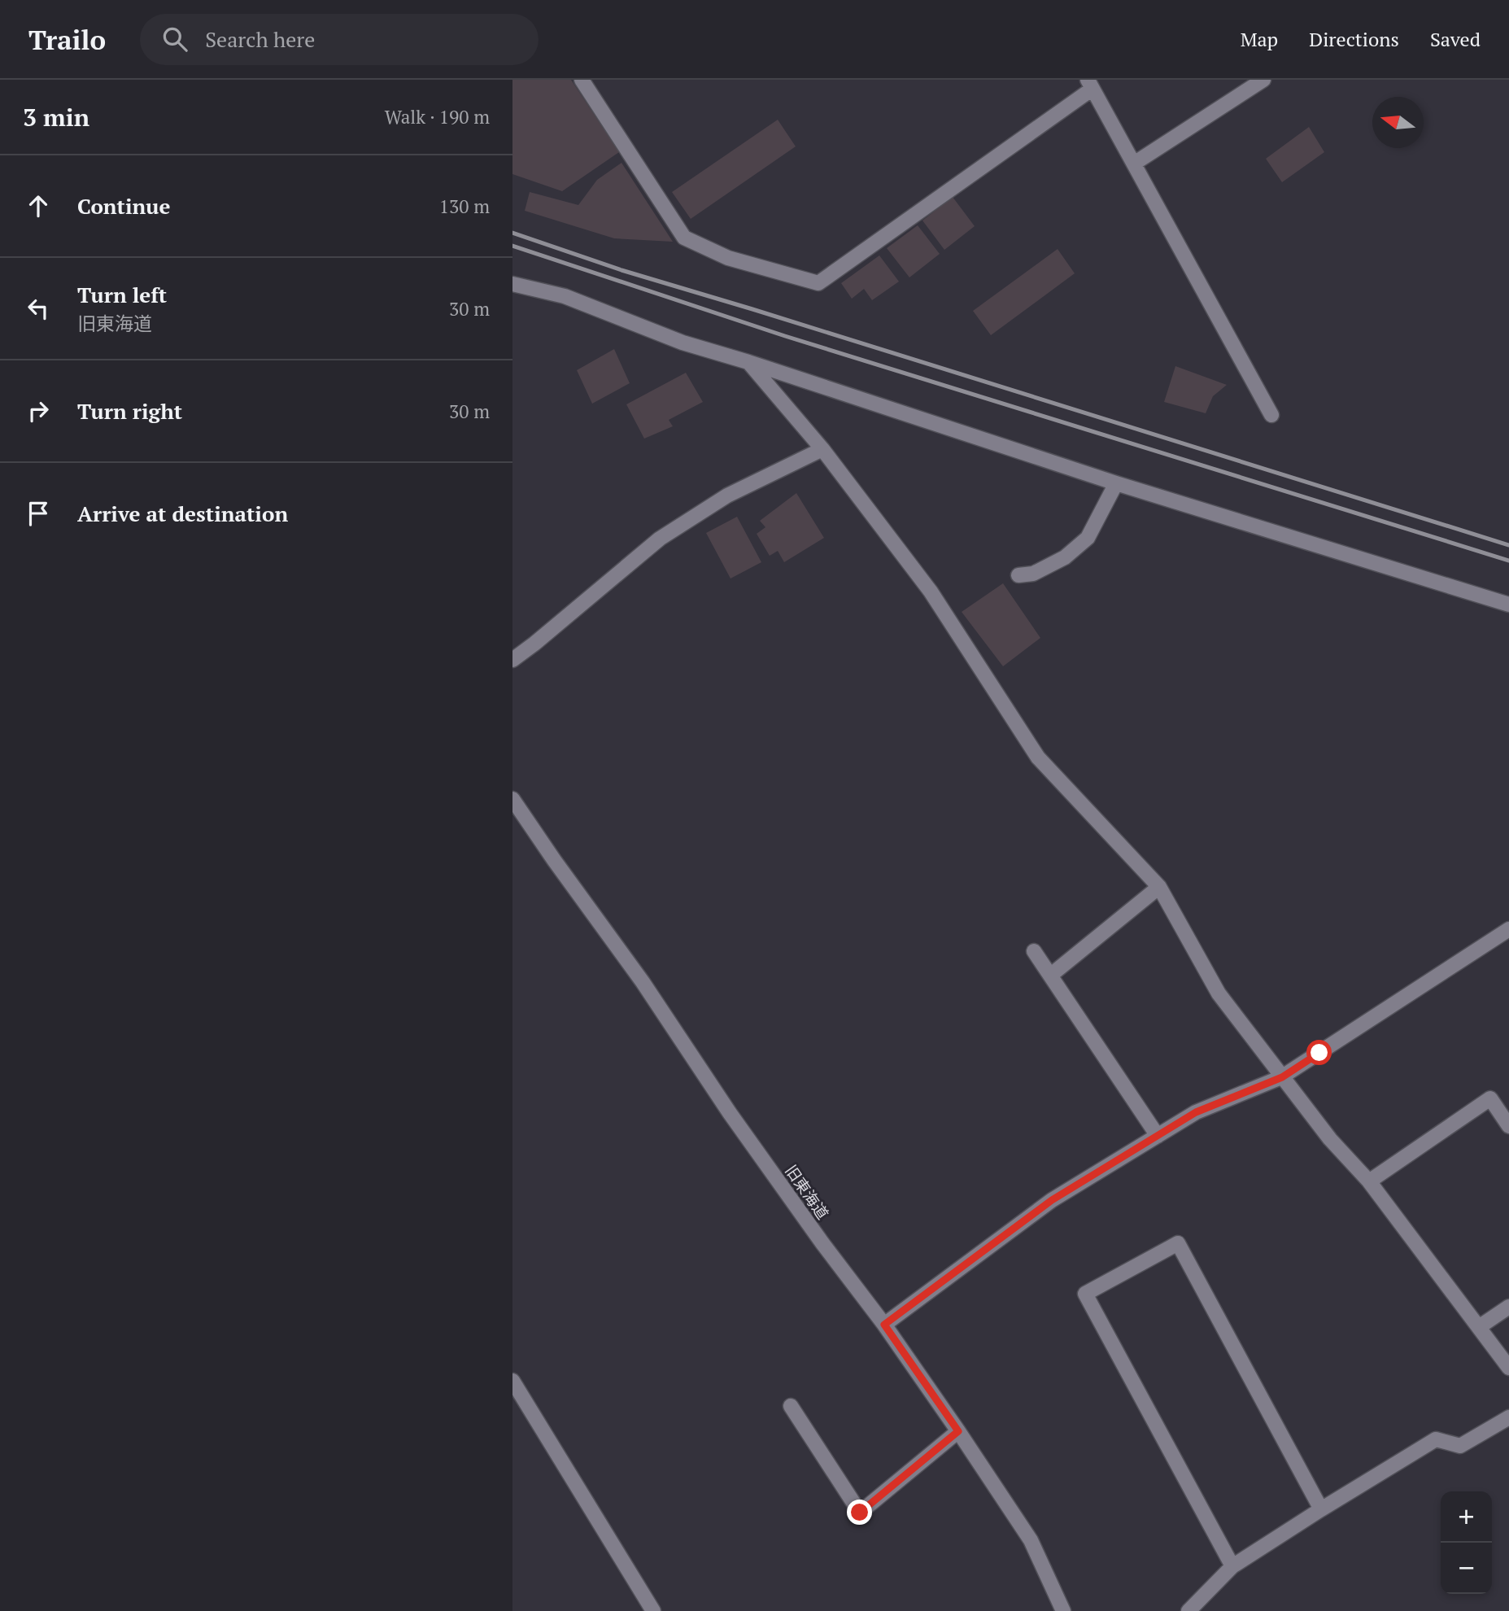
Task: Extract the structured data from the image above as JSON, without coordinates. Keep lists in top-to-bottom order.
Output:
{
  "streets": {
    "street": ["旧東海道"]
  },
  "north": "left",
  "page": {
    "header": "Trailo",
    "search": "Search here",
    "nav": ["Map", "Directions", "Saved"],
    "heading": ["3 min", "Walk · 190 m"],
    "list": [
      ["Continue", "130 m"],
      ["Turn left", "旧東海道", "30 m"],
      ["Turn right", "30 m"],
      "Arrive at destination"
    ],
    "map_buttons": ["+", "−"]
  }
}
